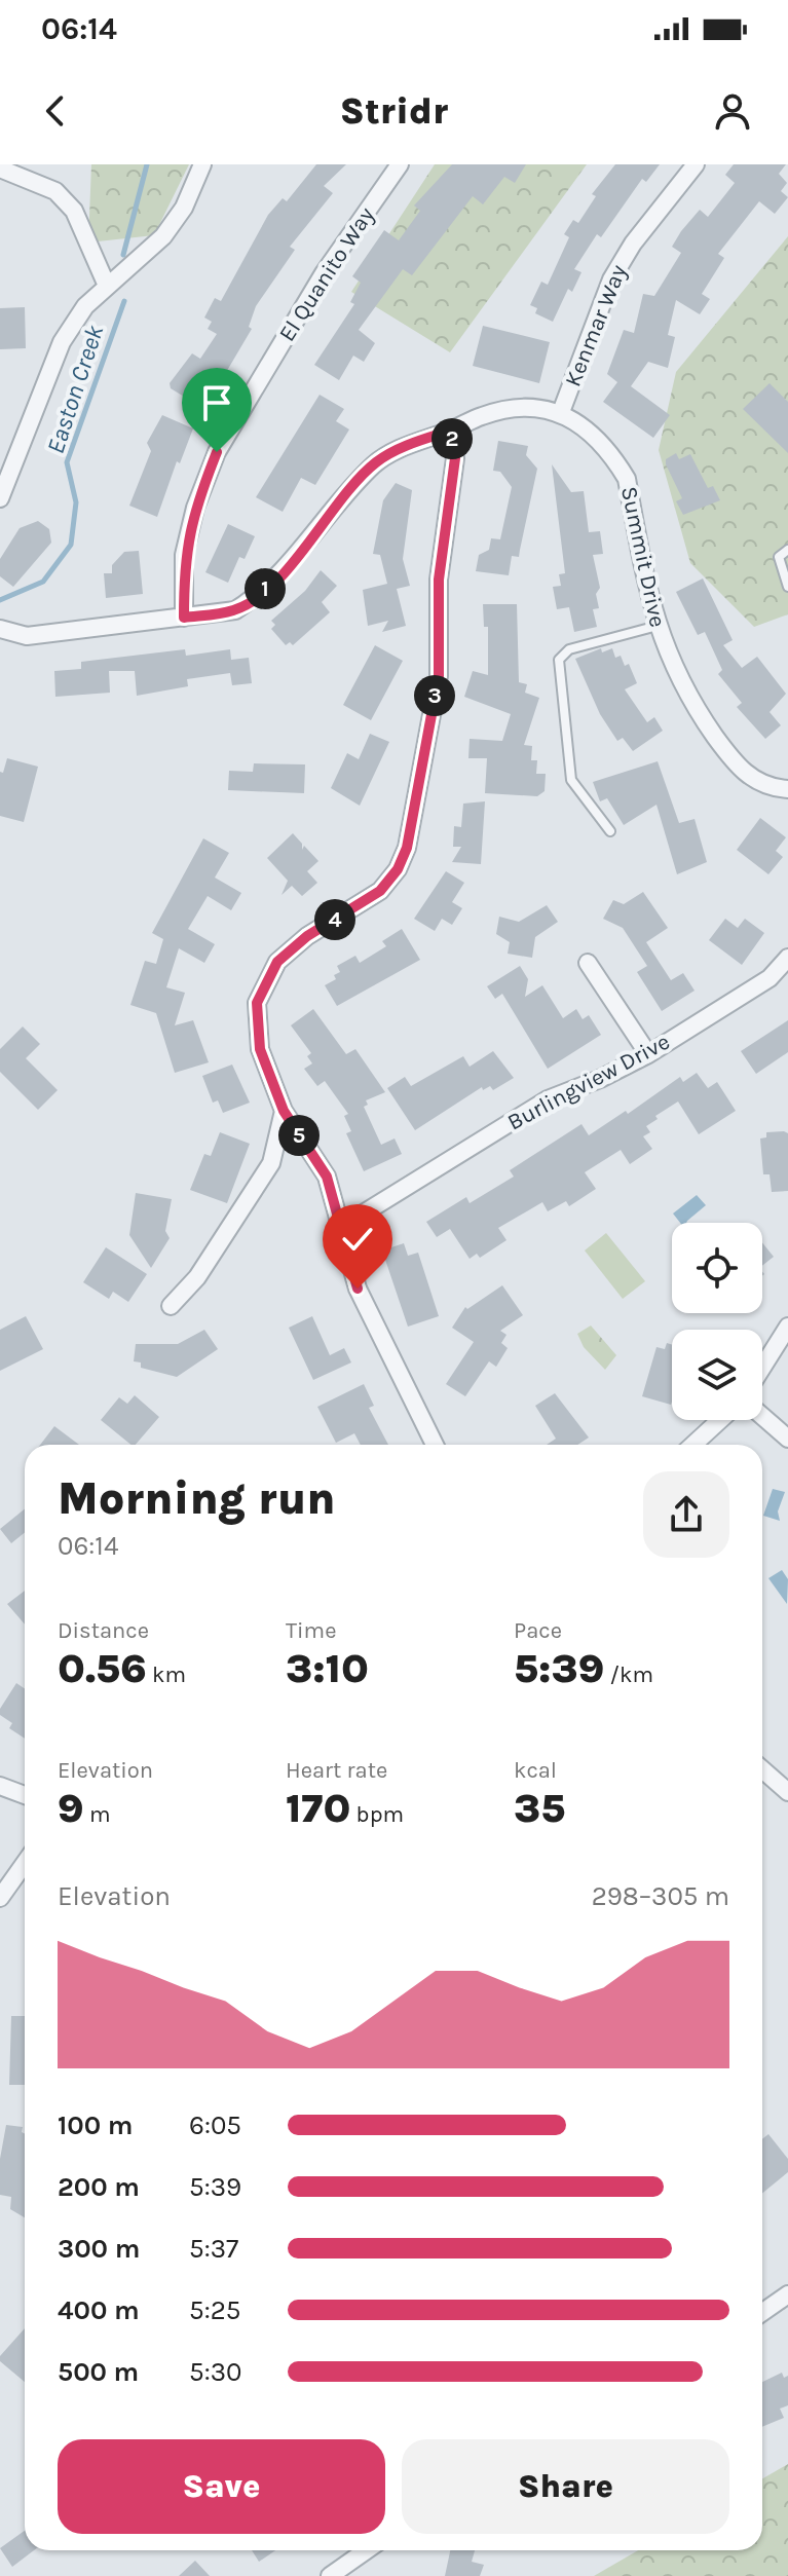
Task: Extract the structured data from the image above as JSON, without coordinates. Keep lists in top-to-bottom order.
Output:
{
  "streets": {
    "street": [
      "El Quanito Way",
      "Kenmar Way",
      "Summit Drive",
      "Burlingview Drive"
    ]
  },
  "crossings": [
    ["Kenmar Way", "Summit Drive"]
  ],
  "water": ["Easton Creek"],
  "page": {
    "status": "06:14",
    "header": "Stridr",
    "pins": [
      "2",
      "1",
      "3",
      "4",
      "5"
    ],
    "heading": ["Morning run", "06:14"],
    "stats": [
      ["Distance", "0.56 km"],
      ["Time", "3:10"],
      ["Pace", "5:39 /km"],
      ["Elevation", "9 m"],
      ["Heart rate", "170 bpm"],
      ["kcal", "35"]
    ],
    "chart": ["Elevation", "298–305 m"],
    "list": [
      {
        "name": "100 m",
        "note": "6:05"
      },
      {
        "name": "200 m",
        "note": "5:39"
      },
      {
        "name": "300 m",
        "note": "5:37"
      },
      {
        "name": "400 m",
        "note": "5:25"
      },
      {
        "name": "500 m",
        "note": "5:30"
      }
    ],
    "buttons": ["Save", "Share"]
  }
}
